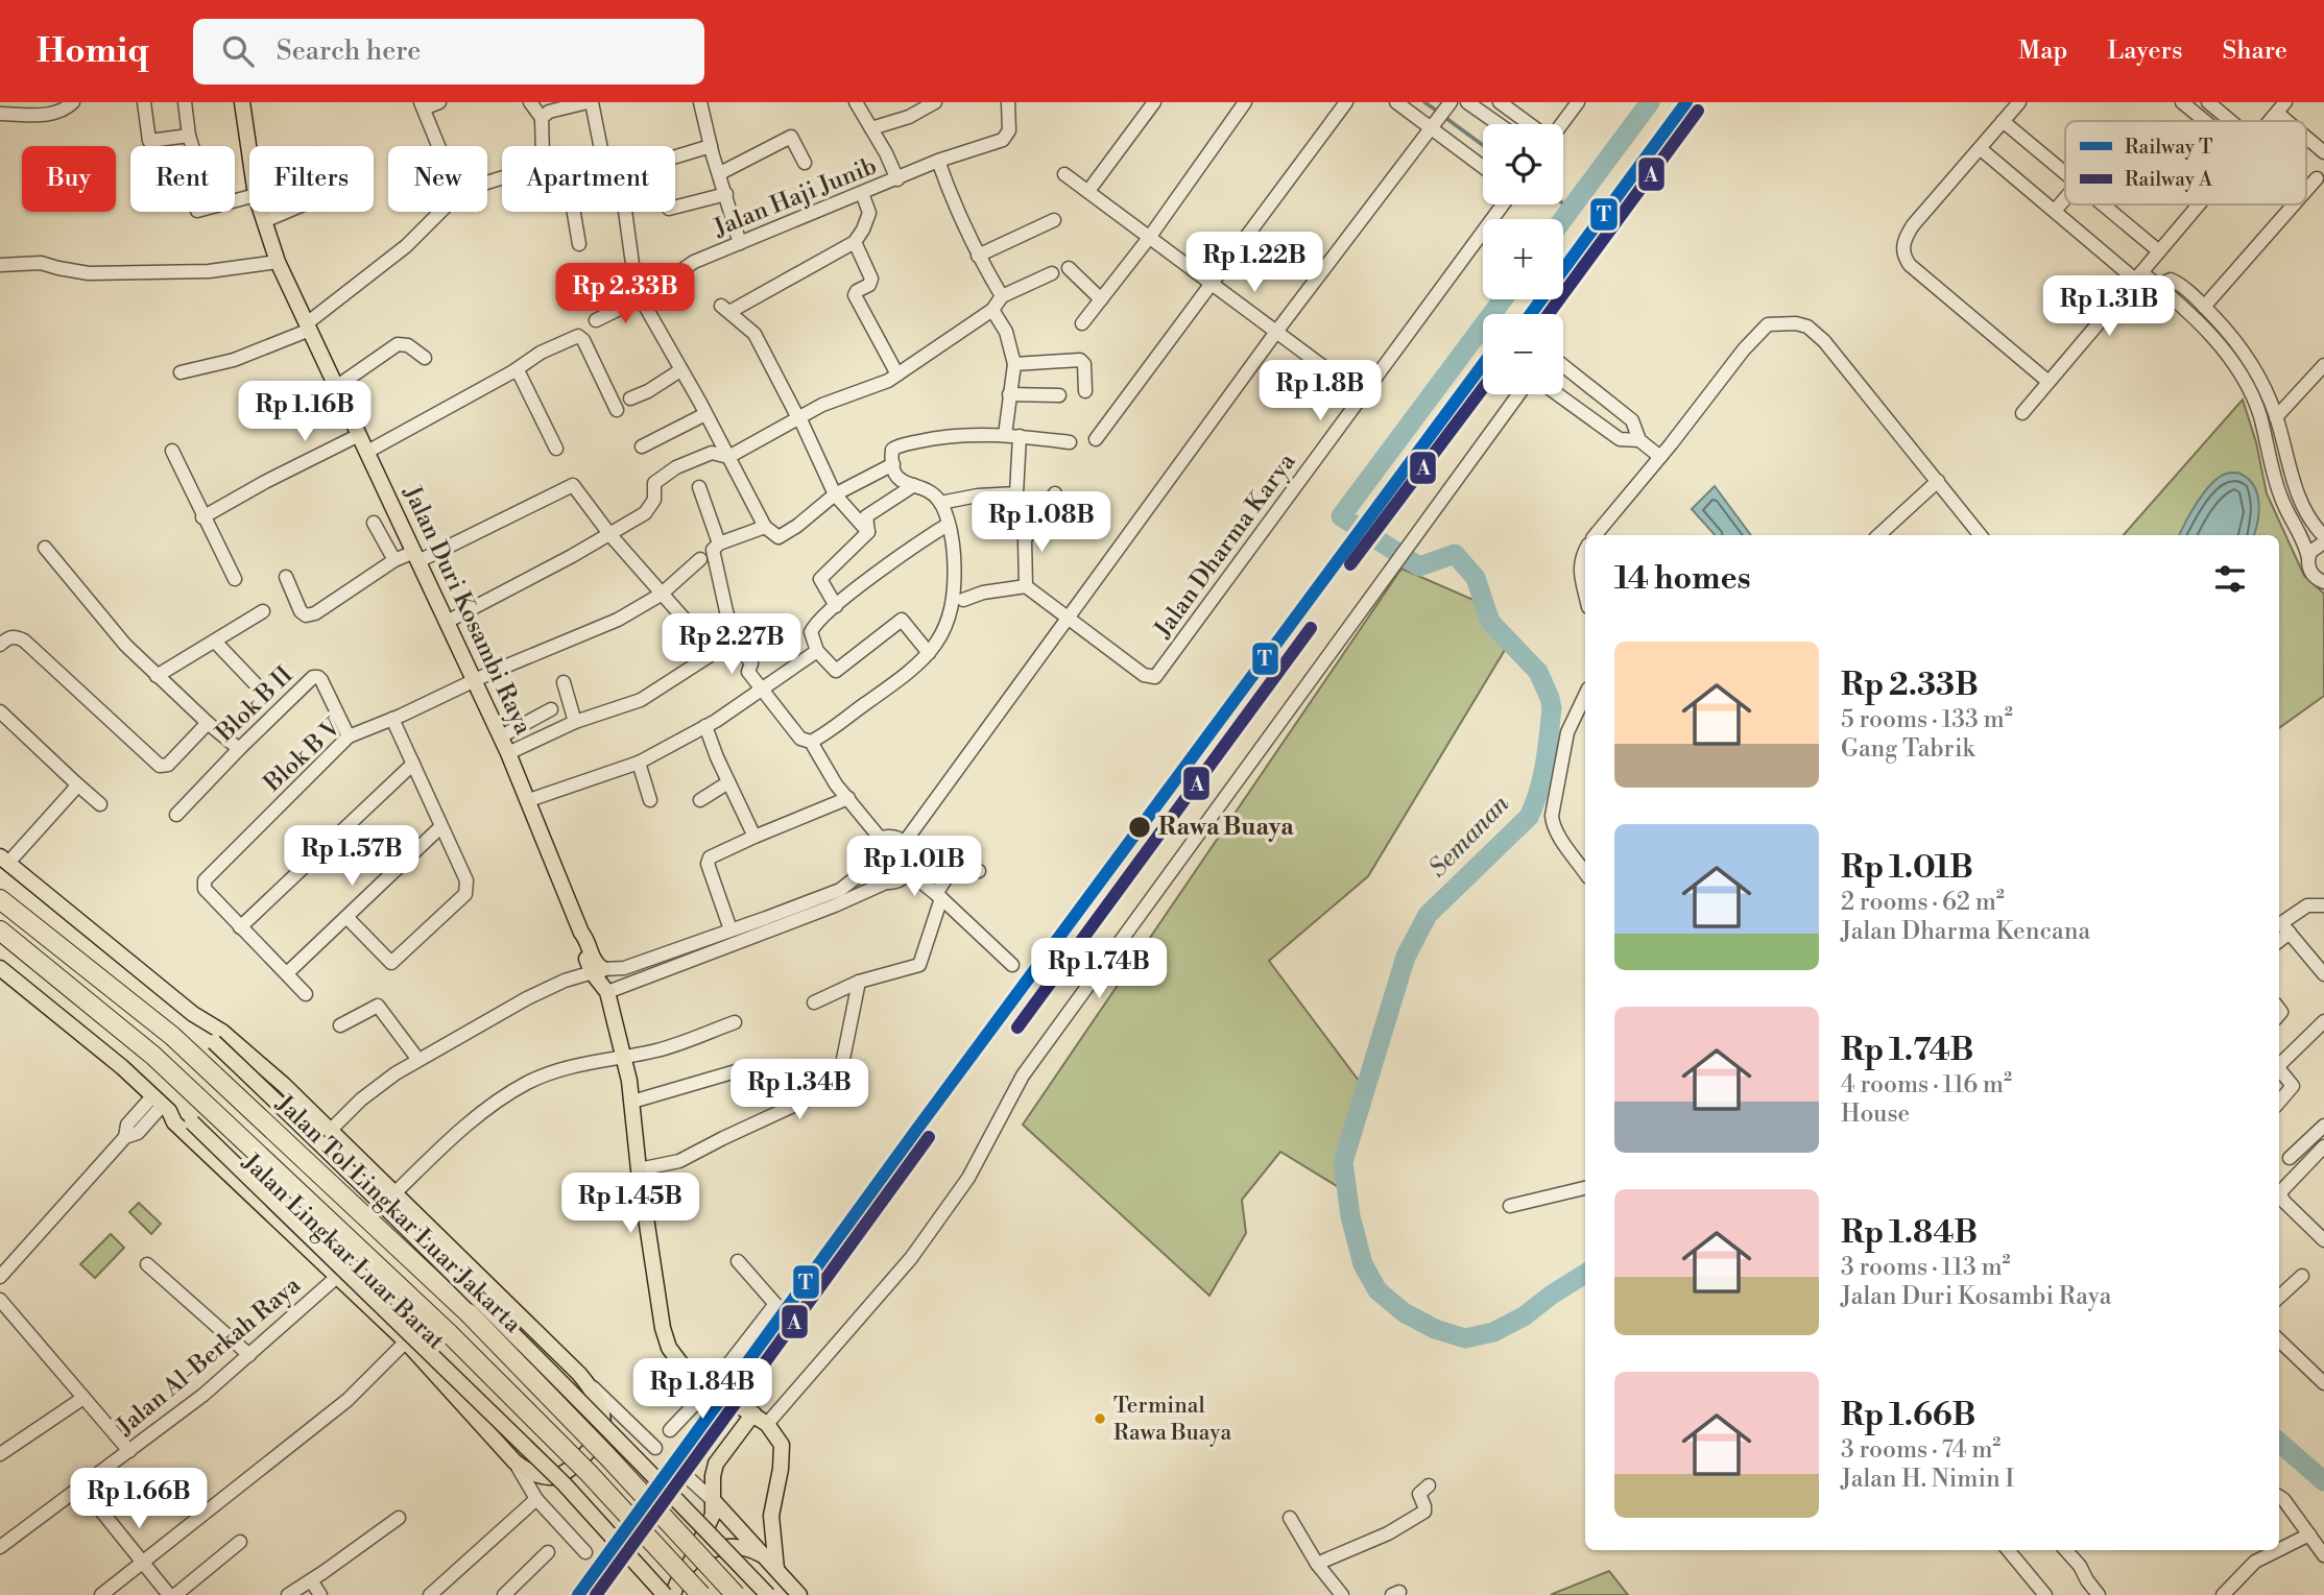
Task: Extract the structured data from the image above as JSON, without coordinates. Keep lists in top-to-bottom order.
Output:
{
  "streets": {
    "highway": ["Jalan Tol Lingkar Luar Jakarta"],
    "main road": ["Jalan Duri Kosambi Raya", "Jalan Lingkar Luar Barat"],
    "street": [
      "Jalan Haji Junib",
      "Jalan Dharma Karya",
      "Blok B II",
      "Blok B V",
      "Jalan Al-Berkah Raya"
    ]
  },
  "crossings": [
    ["Jalan Duri Kosambi Raya", "Blok B V"],
    ["Blok B II", "Blok B V"],
    ["Jalan Lingkar Luar Barat", "Jalan Al-Berkah Raya"]
  ],
  "water": ["Semanan"],
  "places": ["Rawa Buaya", "Terminal Rawa Buaya"],
  "lines": ["rail line T", "rail line A"],
  "legend": ["Railway T", "Railway A"],
  "page": {
    "header": "Homiq",
    "search": "Search here",
    "nav": ["Map", "Layers", "Share"],
    "map_buttons": ["+", "−"],
    "chip": [
      "Buy",
      "Rent",
      "Filters",
      "New",
      "Apartment"
    ],
    "price": [
      "Rp 1.22B",
      "Rp 2.33B",
      "Rp 1.31B",
      "Rp 1.8B",
      "Rp 1.16B",
      "Rp 1.08B",
      "Rp 2.27B",
      "Rp 1.57B",
      "Rp 1.01B",
      "Rp 1.74B",
      "Rp 1.34B",
      "Rp 1.45B",
      "Rp 1.84B",
      "Rp 1.66B"
    ],
    "heading": "14 homes",
    "list": [
      {
        "name": "Rp 2.33B",
        "note": "5 rooms · 133 m² · Gang Tabrik"
      },
      {
        "name": "Rp 1.01B",
        "note": "2 rooms · 62 m² · Jalan Dharma Kencana"
      },
      {
        "name": "Rp 1.74B",
        "note": "4 rooms · 116 m² · House"
      },
      {
        "name": "Rp 1.84B",
        "note": "3 rooms · 113 m² · Jalan Duri Kosambi Raya"
      },
      {
        "name": "Rp 1.66B",
        "note": "3 rooms · 74 m² · Jalan H. Nimin I"
      }
    ]
  }
}
